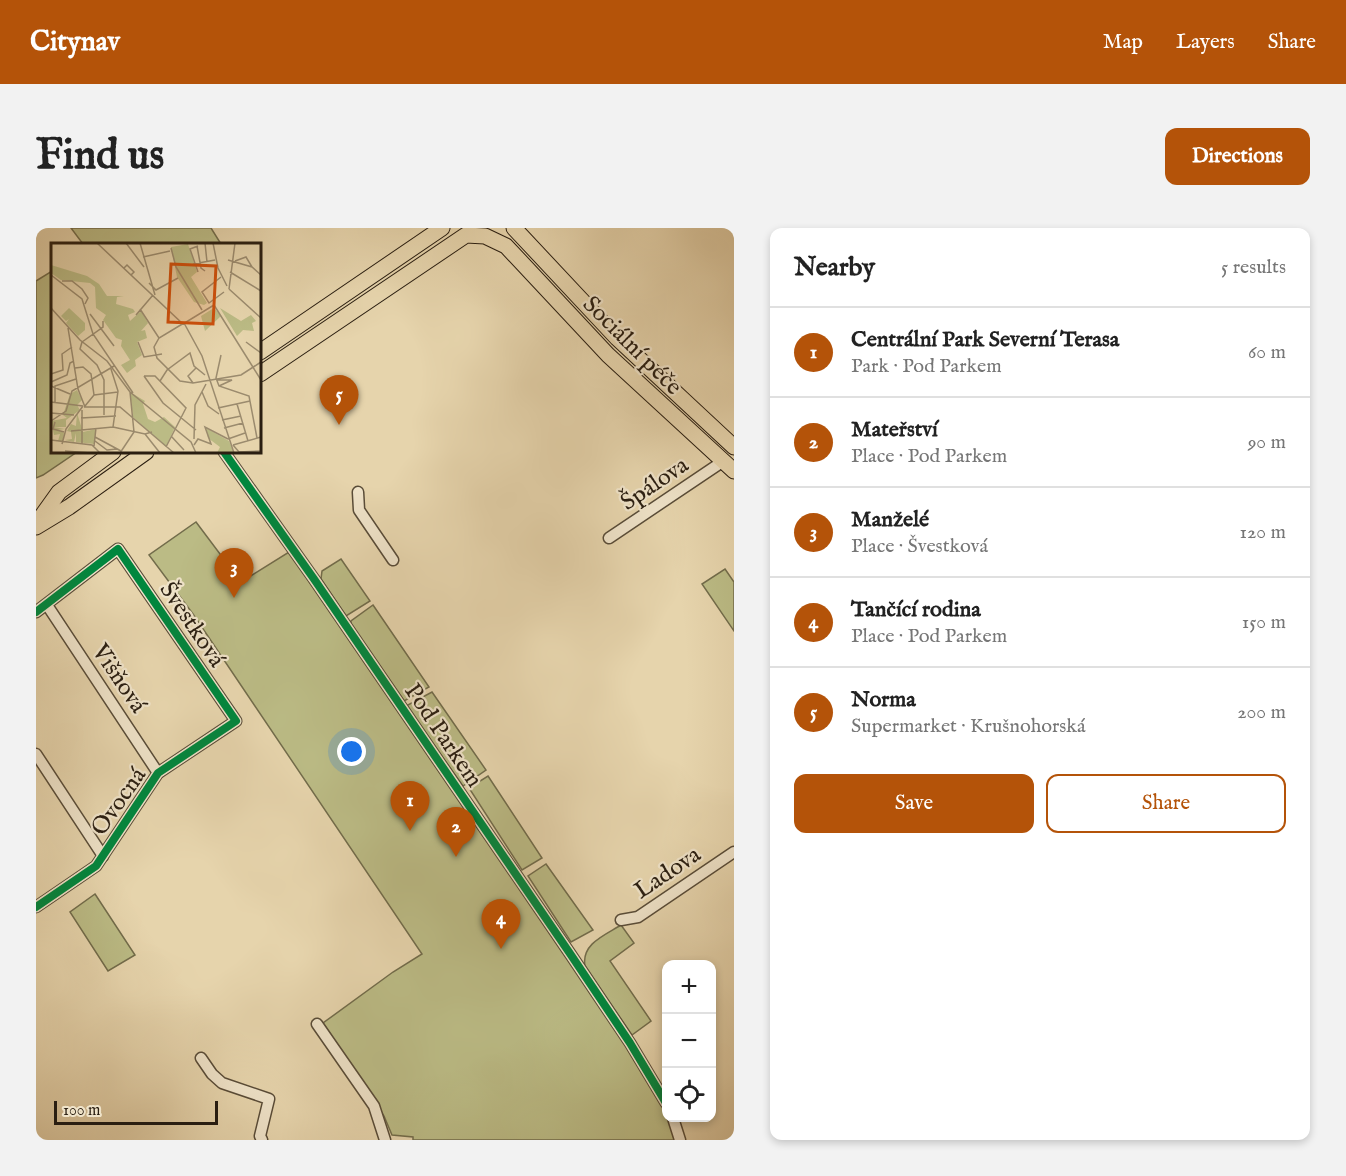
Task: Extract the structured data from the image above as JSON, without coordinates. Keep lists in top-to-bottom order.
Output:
{
  "streets": {
    "main road": ["Sociální péče"],
    "street": [
      "Špálova",
      "Švestková",
      "Višňová",
      "Pod Parkem",
      "Ovocná",
      "Ladova"
    ]
  },
  "crossings": [
    ["Sociální péče", "Špálova"],
    ["Švestková", "Višňová"],
    ["Švestková", "Ovocná"],
    ["Višňová", "Ovocná"]
  ],
  "scale_bar": "100 m",
  "page": {
    "header": "Citynav",
    "nav": ["Map", "Layers", "Share"],
    "buttons": [
      "Directions",
      ["Save", "Share"]
    ],
    "title": "Find us",
    "heading": ["Nearby", "5 results"],
    "list": [
      {
        "mark": "1",
        "name": "Centrální Park Severní Terasa",
        "note": "Park · Pod Parkem",
        "value": "60 m"
      },
      {
        "mark": "2",
        "name": "Mateřství",
        "note": "Place · Pod Parkem",
        "value": "90 m"
      },
      {
        "mark": "3",
        "name": "Manželé",
        "note": "Place · Švestková",
        "value": "120 m"
      },
      {
        "mark": "4",
        "name": "Tančící rodina",
        "note": "Place · Pod Parkem",
        "value": "150 m"
      },
      {
        "mark": "5",
        "name": "Norma",
        "note": "Supermarket · Krušnohorská",
        "value": "200 m"
      }
    ],
    "pins": [
      "5",
      "3",
      "1",
      "2",
      "4"
    ],
    "map_buttons": ["+", "−"],
    "scale": "100 m"
  }
}
